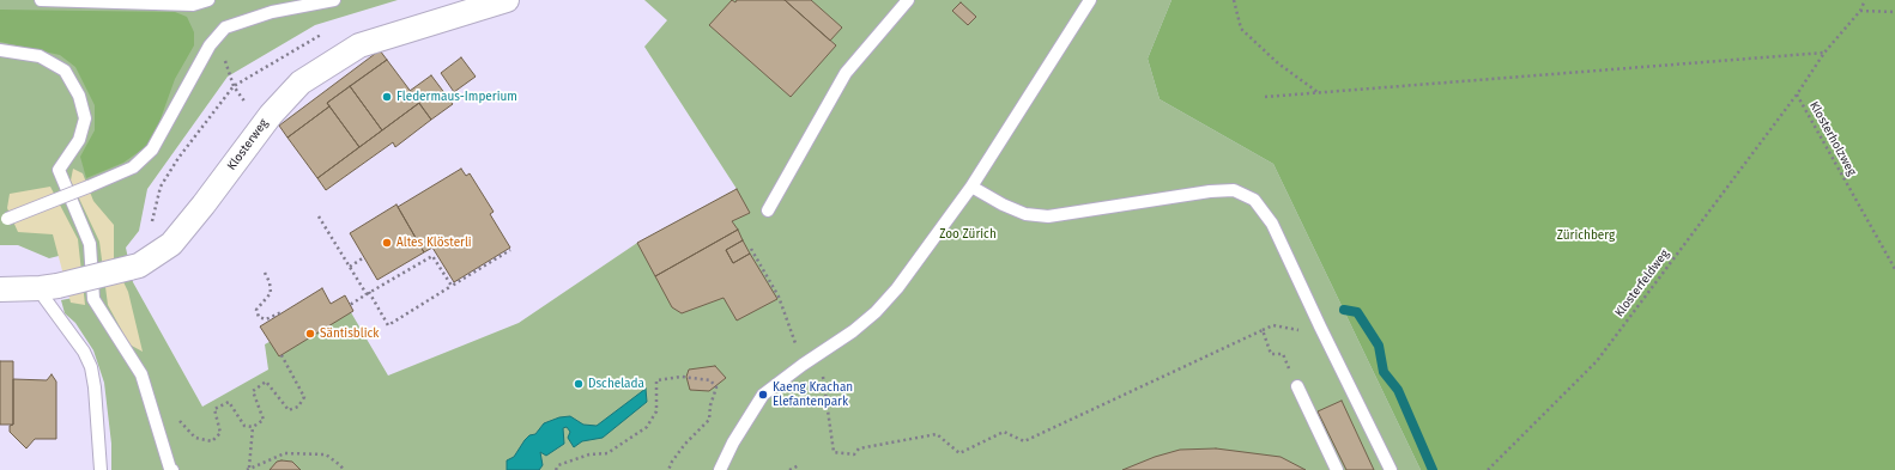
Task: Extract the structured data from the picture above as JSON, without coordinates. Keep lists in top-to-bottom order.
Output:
{
  "streets": {
    "street": ["Klosterweg"],
    "path": ["Klosterholzweg", "Klosterfeldweg"]
  },
  "crossings": [
    ["Klosterholzweg", "Klosterfeldweg"]
  ],
  "parks": ["Zoo Zürich", "Zürichberg"],
  "places": [
    "Fledermaus-Imperium",
    "Altes Klösterli",
    "Säntisblick",
    "Dschelada",
    "Kaeng Krachan Elefantenpark"
  ]
}
